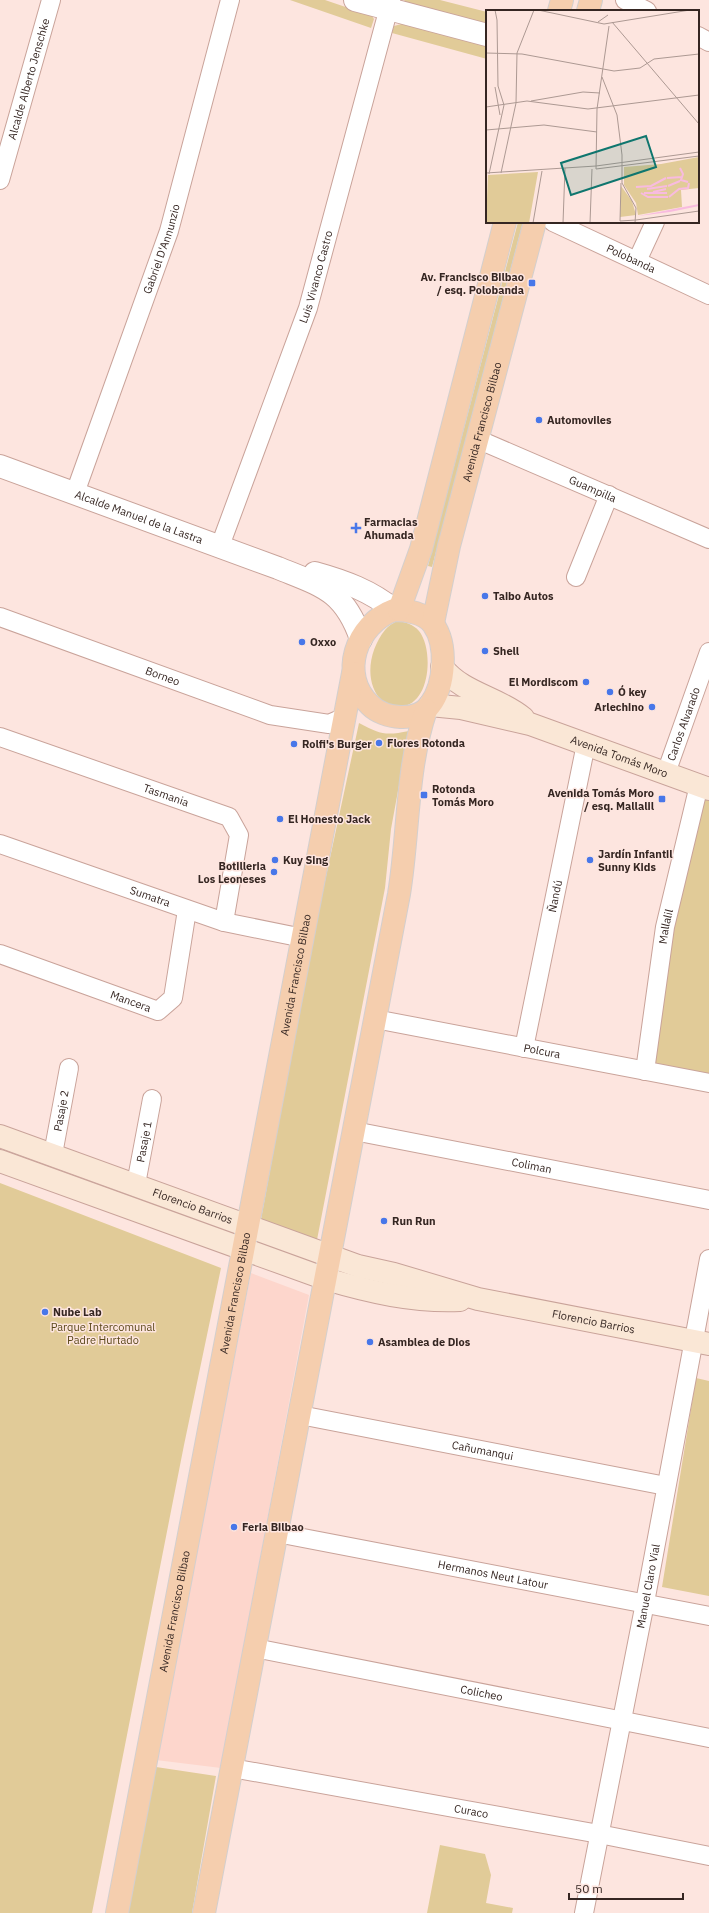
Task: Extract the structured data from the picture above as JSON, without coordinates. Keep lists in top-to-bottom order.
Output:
{
  "streets": {
    "main road": ["Avenida Francisco Bilbao", "Avenida Tomás Moro", "Florencio Barrios"],
    "street": [
      "Alcalde Alberto Jenschke",
      "Gabriel D'Annunzio",
      "Polobanda",
      "Luis Vivanco Castro",
      "Guampilla",
      "Alcalde Manuel de la Lastra",
      "Borneo",
      "Carlos Alvarado",
      "Tasmania",
      "Ñandú",
      "Sumatra",
      "Mallalil",
      "Mancera",
      "Polcura",
      "Pasaje 2",
      "Pasaje 1",
      "Coliman",
      "Cañumanqui",
      "Hermanos Neut Latour",
      "Manuel Claro Vial",
      "Colicheo",
      "Curaco"
    ]
  },
  "crossings": [
    ["Gabriel D'Annunzio", "Alcalde Manuel de la Lastra"],
    ["Luis Vivanco Castro", "Alcalde Manuel de la Lastra"],
    ["Avenida Francisco Bilbao", "Guampilla"],
    ["Avenida Francisco Bilbao", "Alcalde Manuel de la Lastra"],
    ["Avenida Francisco Bilbao", "Borneo"],
    ["Avenida Francisco Bilbao", "Avenida Tomás Moro"],
    ["Avenida Francisco Bilbao", "Sumatra"],
    ["Avenida Francisco Bilbao", "Florencio Barrios"],
    ["Alcalde Manuel de la Lastra", "Avenida Tomás Moro"],
    ["Carlos Alvarado", "Avenida Tomás Moro"],
    ["Avenida Tomás Moro", "Ñandú"],
    ["Avenida Tomás Moro", "Mallalil"],
    ["Tasmania", "Sumatra"],
    ["Ñandú", "Polcura"],
    ["Sumatra", "Mancera"],
    ["Mallalil", "Polcura"],
    ["Pasaje 2", "Florencio Barrios"],
    ["Pasaje 1", "Florencio Barrios"],
    ["Florencio Barrios", "Manuel Claro Vial"],
    ["Cañumanqui", "Manuel Claro Vial"],
    ["Hermanos Neut Latour", "Manuel Claro Vial"],
    ["Manuel Claro Vial", "Colicheo"],
    ["Manuel Claro Vial", "Curaco"]
  ],
  "parks": ["Parque Intercomunal Padre Hurtado"],
  "places": {
    "transit": ["Av. Francisco Bilbao / esq. Polobanda", "Rotonda Tomás Moro", "Avenida Tomás Moro / esq. Mallalil"],
    "other": [
      "Automoviles",
      "Taibo Autos",
      "Oxxo",
      "Shell",
      "El Mordiscom",
      "Ó key",
      "Arlechino",
      "Flores Rotonda",
      "Rolfi's Burger",
      "El Honesto Jack",
      "Kuy Sing",
      "Jardín Infantil Sunny Kids",
      "Botilleria Los Leoneses",
      "Run Run",
      "Nube Lab",
      "Asamblea de Dios",
      "Feria Bilbao"
    ],
    "health": ["Farmacias Ahumada"]
  },
  "scale_bar": "50 m"
}
